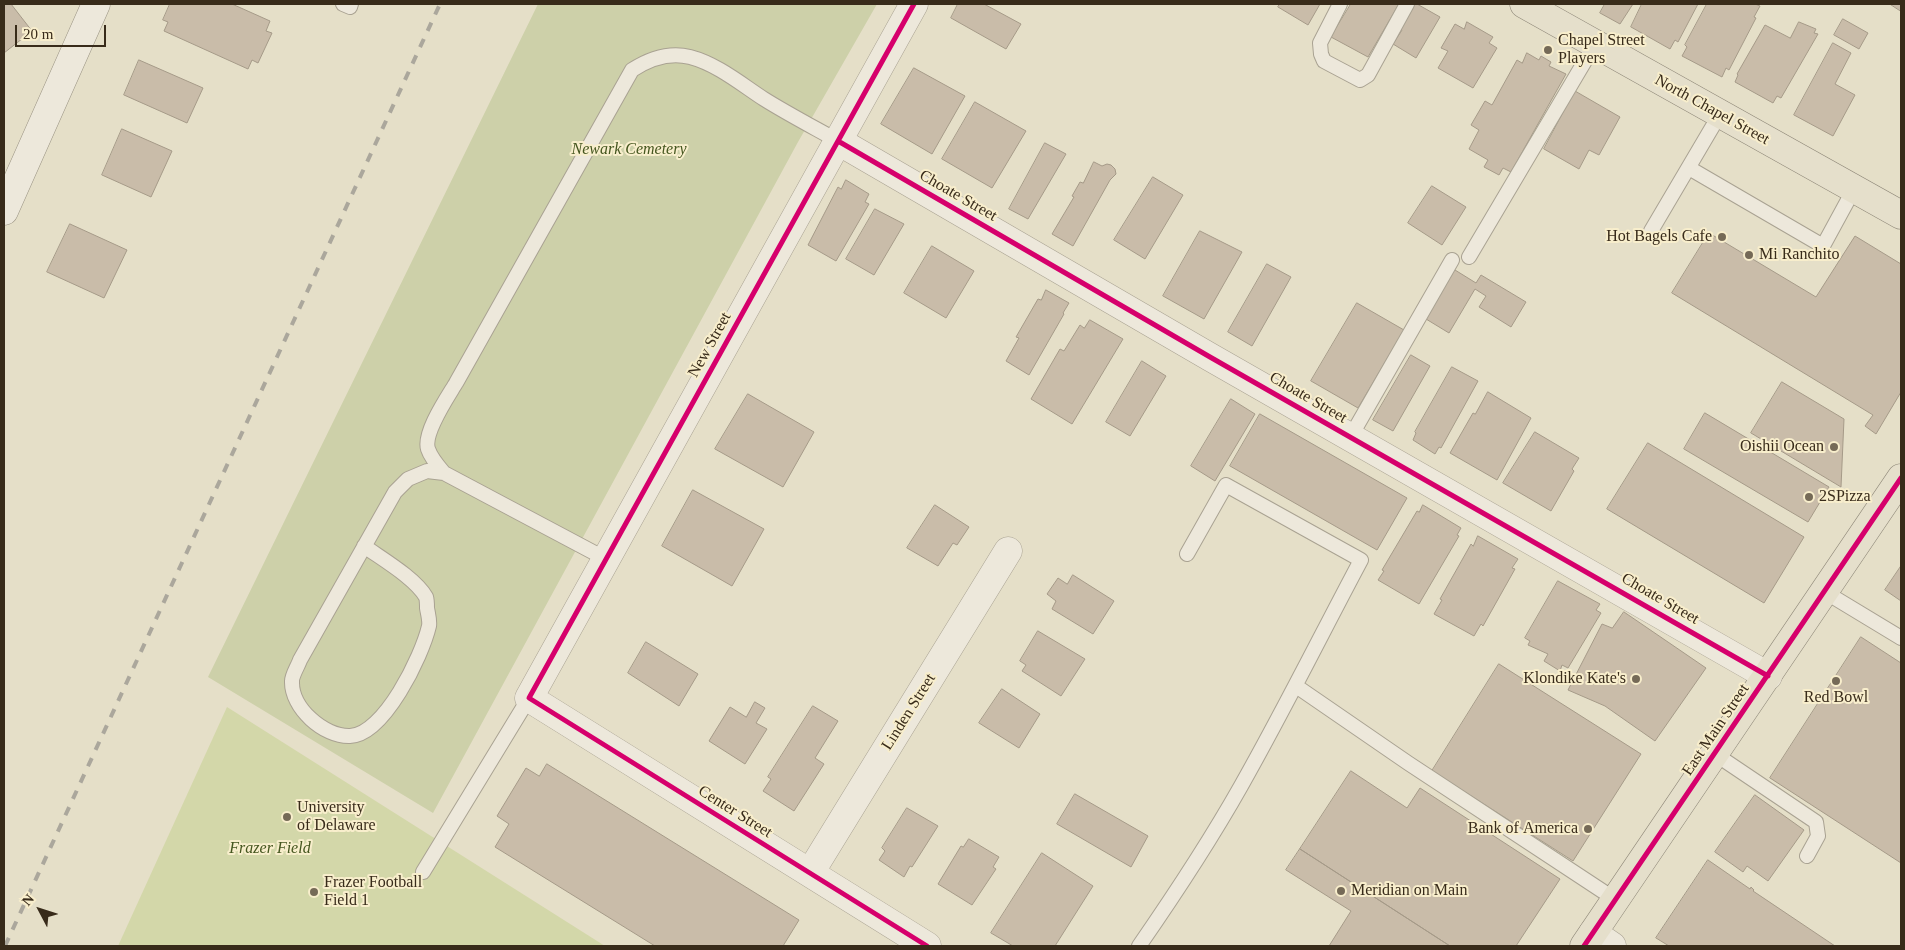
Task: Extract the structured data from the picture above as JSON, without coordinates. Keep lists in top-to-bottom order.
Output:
{
  "streets": {
    "main road": ["North Chapel Street", "East Main Street"],
    "street": [
      "Choate Street",
      "New Street",
      "Linden Street",
      "Center Street"
    ]
  },
  "crossings": [
    ["Choate Street", "New Street"],
    ["Choate Street", "East Main Street"],
    ["New Street", "Center Street"],
    ["Linden Street", "Center Street"]
  ],
  "parks": ["Newark Cemetery", "Frazer Field"],
  "places": [
    "Chapel Street Players",
    "Hot Bagels Cafe",
    "Mi Ranchito",
    "Oishii Ocean",
    "2SPizza",
    "Klondike Kate's",
    "Red Bowl",
    "University of Delaware",
    "Bank of America",
    "Meridian on Main",
    "Frazer Football Field 1"
  ],
  "scale_bar": "20 m",
  "north": "top left"
}
